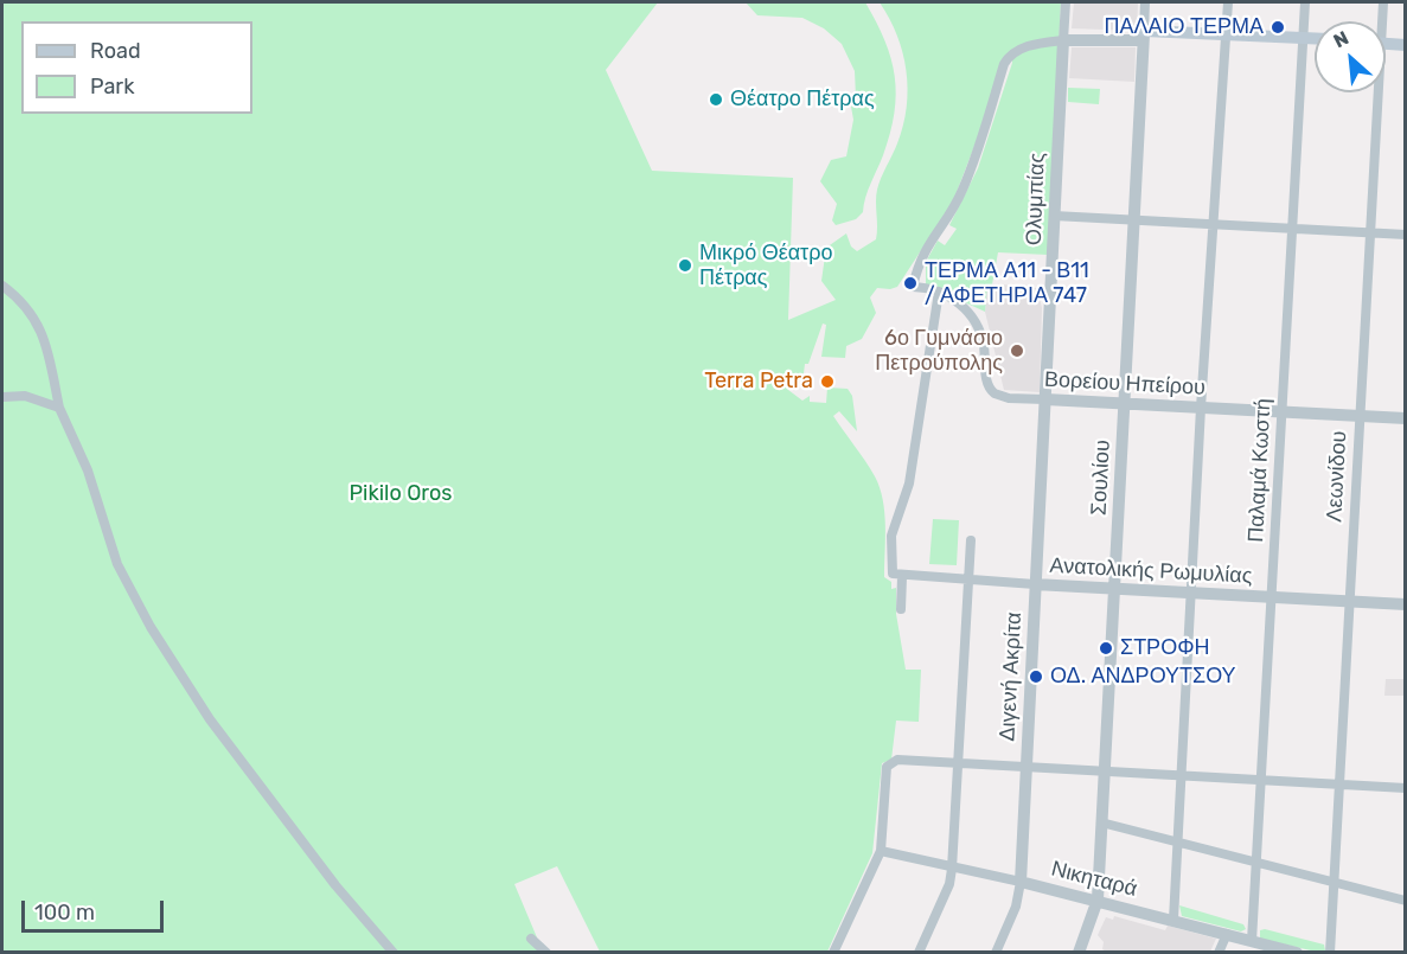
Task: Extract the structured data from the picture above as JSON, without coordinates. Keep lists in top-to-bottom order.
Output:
{
  "streets": {
    "street": [
      "Ολυμπίας",
      "Βορείου Ηπείρου",
      "Παλαμά Κωστή",
      "Λεωνίδου",
      "Σουλίου",
      "Ανατολικής Ρωμυλίας",
      "Διγενή Ακρίτα",
      "Νικηταρά"
    ]
  },
  "crossings": [
    ["Ολυμπίας", "Βορείου Ηπείρου"],
    ["Ολυμπίας", "Διγενή Ακρίτα"],
    ["Βορείου Ηπείρου", "Παλαμά Κωστή"],
    ["Βορείου Ηπείρου", "Λεωνίδου"],
    ["Βορείου Ηπείρου", "Σουλίου"],
    ["Βορείου Ηπείρου", "Διγενή Ακρίτα"],
    ["Παλαμά Κωστή", "Ανατολικής Ρωμυλίας"],
    ["Παλαμά Κωστή", "Νικηταρά"],
    ["Λεωνίδου", "Ανατολικής Ρωμυλίας"],
    ["Σουλίου", "Ανατολικής Ρωμυλίας"],
    ["Σουλίου", "Νικηταρά"],
    ["Ανατολικής Ρωμυλίας", "Διγενή Ακρίτα"],
    ["Διγενή Ακρίτα", "Νικηταρά"]
  ],
  "parks": ["Pikilo Oros"],
  "places": [
    "ΠΑΛΑΙΟ ΤΕΡΜΑ",
    "Θέατρο Πέτρας",
    "Μικρό Θέατρο Πέτρας",
    "ΤΕΡΜΑ Α11 - Β11 / ΑΦΕΤΗΡΙΑ 747",
    "6ο Γυμνάσιο Πετρούπολης",
    "Terra Petra",
    "ΣΤΡΟΦΗ",
    "ΟΔ. ΑΝΔΡΟΥΤΣΟΥ"
  ],
  "legend": ["Road", "Park"],
  "scale_bar": "100 m",
  "north": "top left"
}
